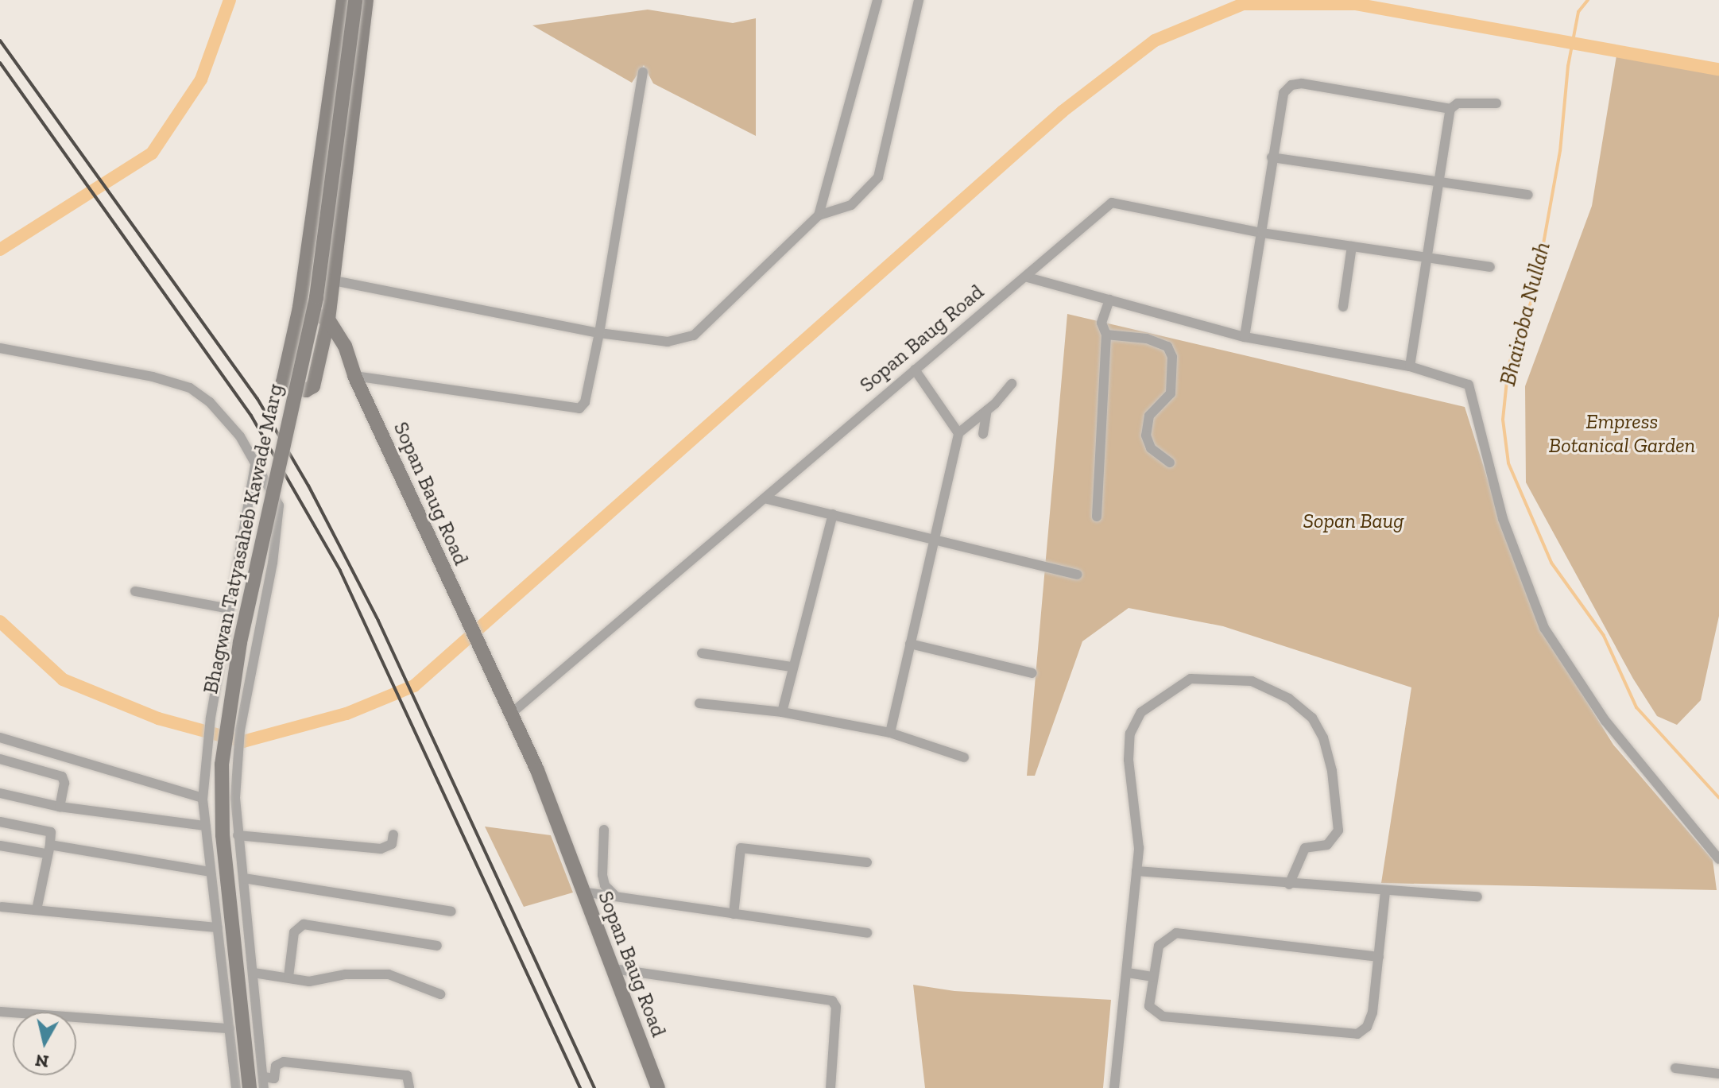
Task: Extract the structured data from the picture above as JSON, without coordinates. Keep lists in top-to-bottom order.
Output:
{
  "streets": {
    "street": ["Sopan Baug Road", "Bhagwan Tatyasaheb Kawade Marg"]
  },
  "water": ["Bhairoba Nullah"],
  "parks": ["Empress Botanical Garden", "Sopan Baug"],
  "north": "bottom"
}
